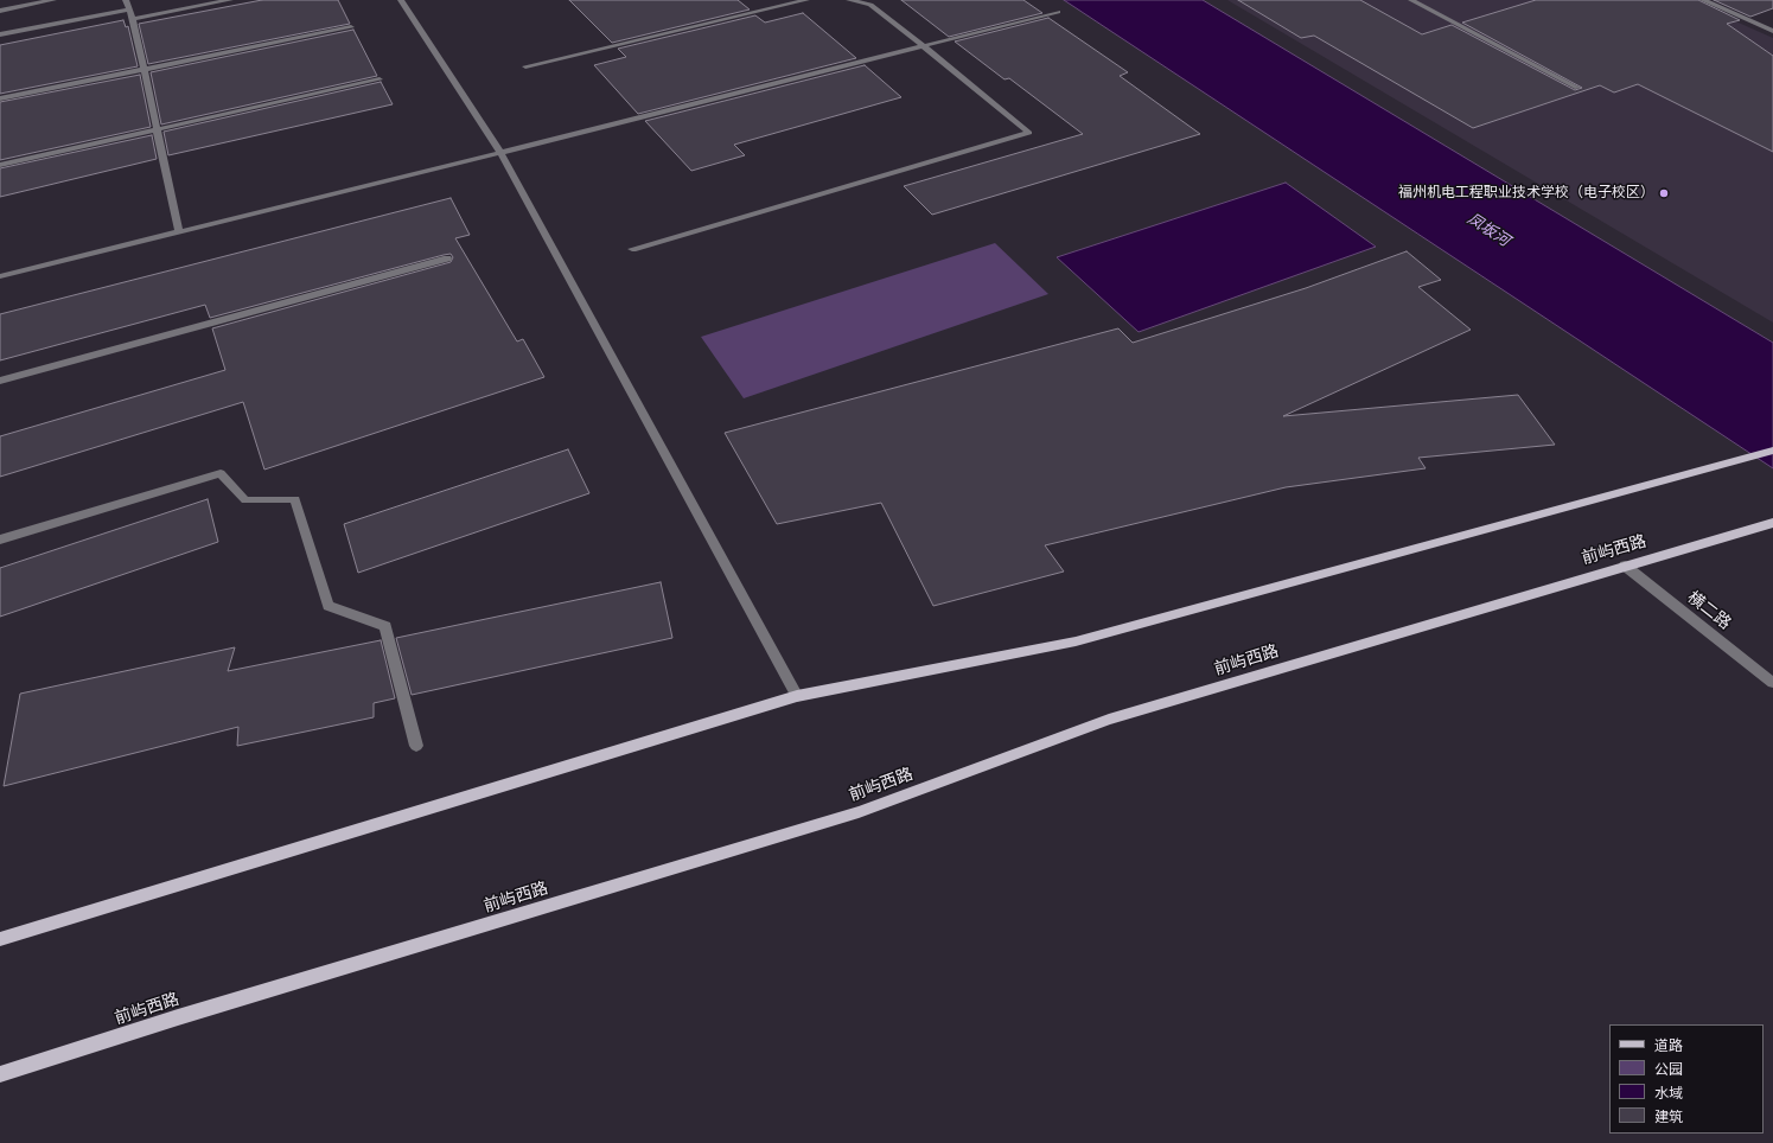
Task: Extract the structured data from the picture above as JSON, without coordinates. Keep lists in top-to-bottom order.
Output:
{
  "streets": {
    "main road": ["前屿西路"],
    "street": ["横二路"]
  },
  "crossings": [
    ["前屿西路", "横二路"]
  ],
  "water": ["凤坂河"],
  "places": ["福州机电工程职业技术学校（电子校区）"],
  "legend": [
    "道路",
    "公园",
    "水域",
    "建筑"
  ]
}
